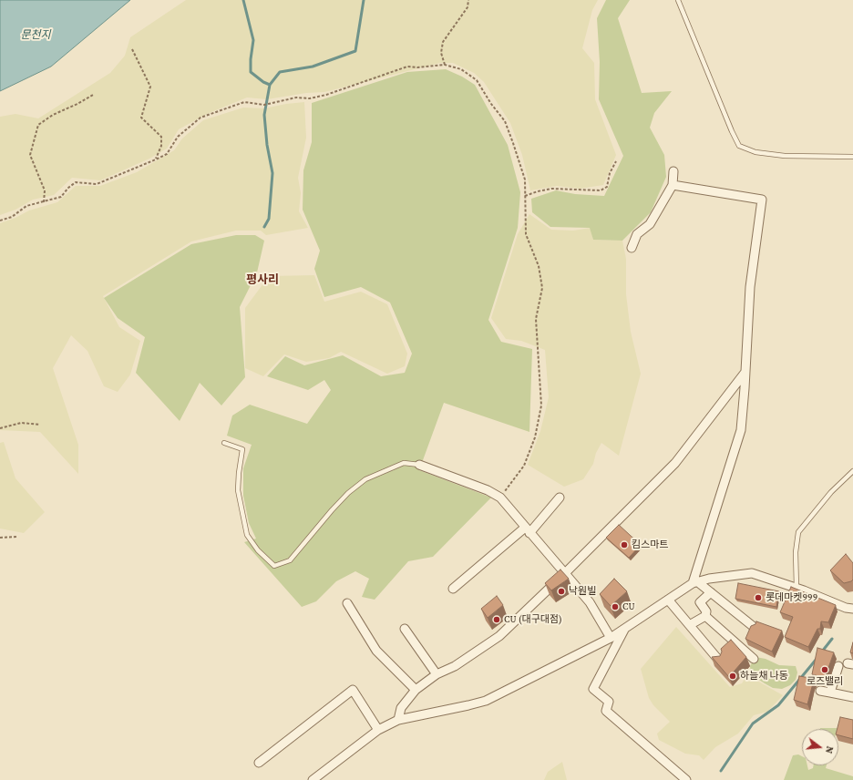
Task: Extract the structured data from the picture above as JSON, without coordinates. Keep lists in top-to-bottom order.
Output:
{
  "districts": ["평사리"],
  "water": ["문천지"],
  "places": [
    "킴스마트",
    "낙원빌",
    "롯데마켓999",
    "CU",
    "CU (대구대점)",
    "로즈밸리",
    "하늘채 나동"
  ],
  "north": "right"
}
